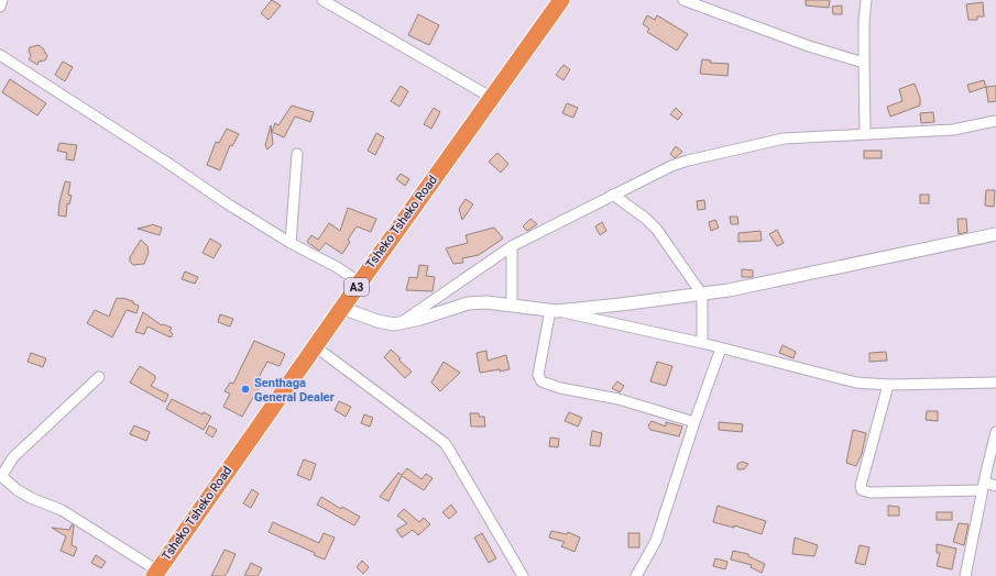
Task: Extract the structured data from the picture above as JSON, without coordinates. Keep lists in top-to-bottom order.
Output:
{
  "streets": {
    "highway": ["Tsheko Tsheko Road", "A3"]
  },
  "places": ["Senthaga General Dealer"]
}
